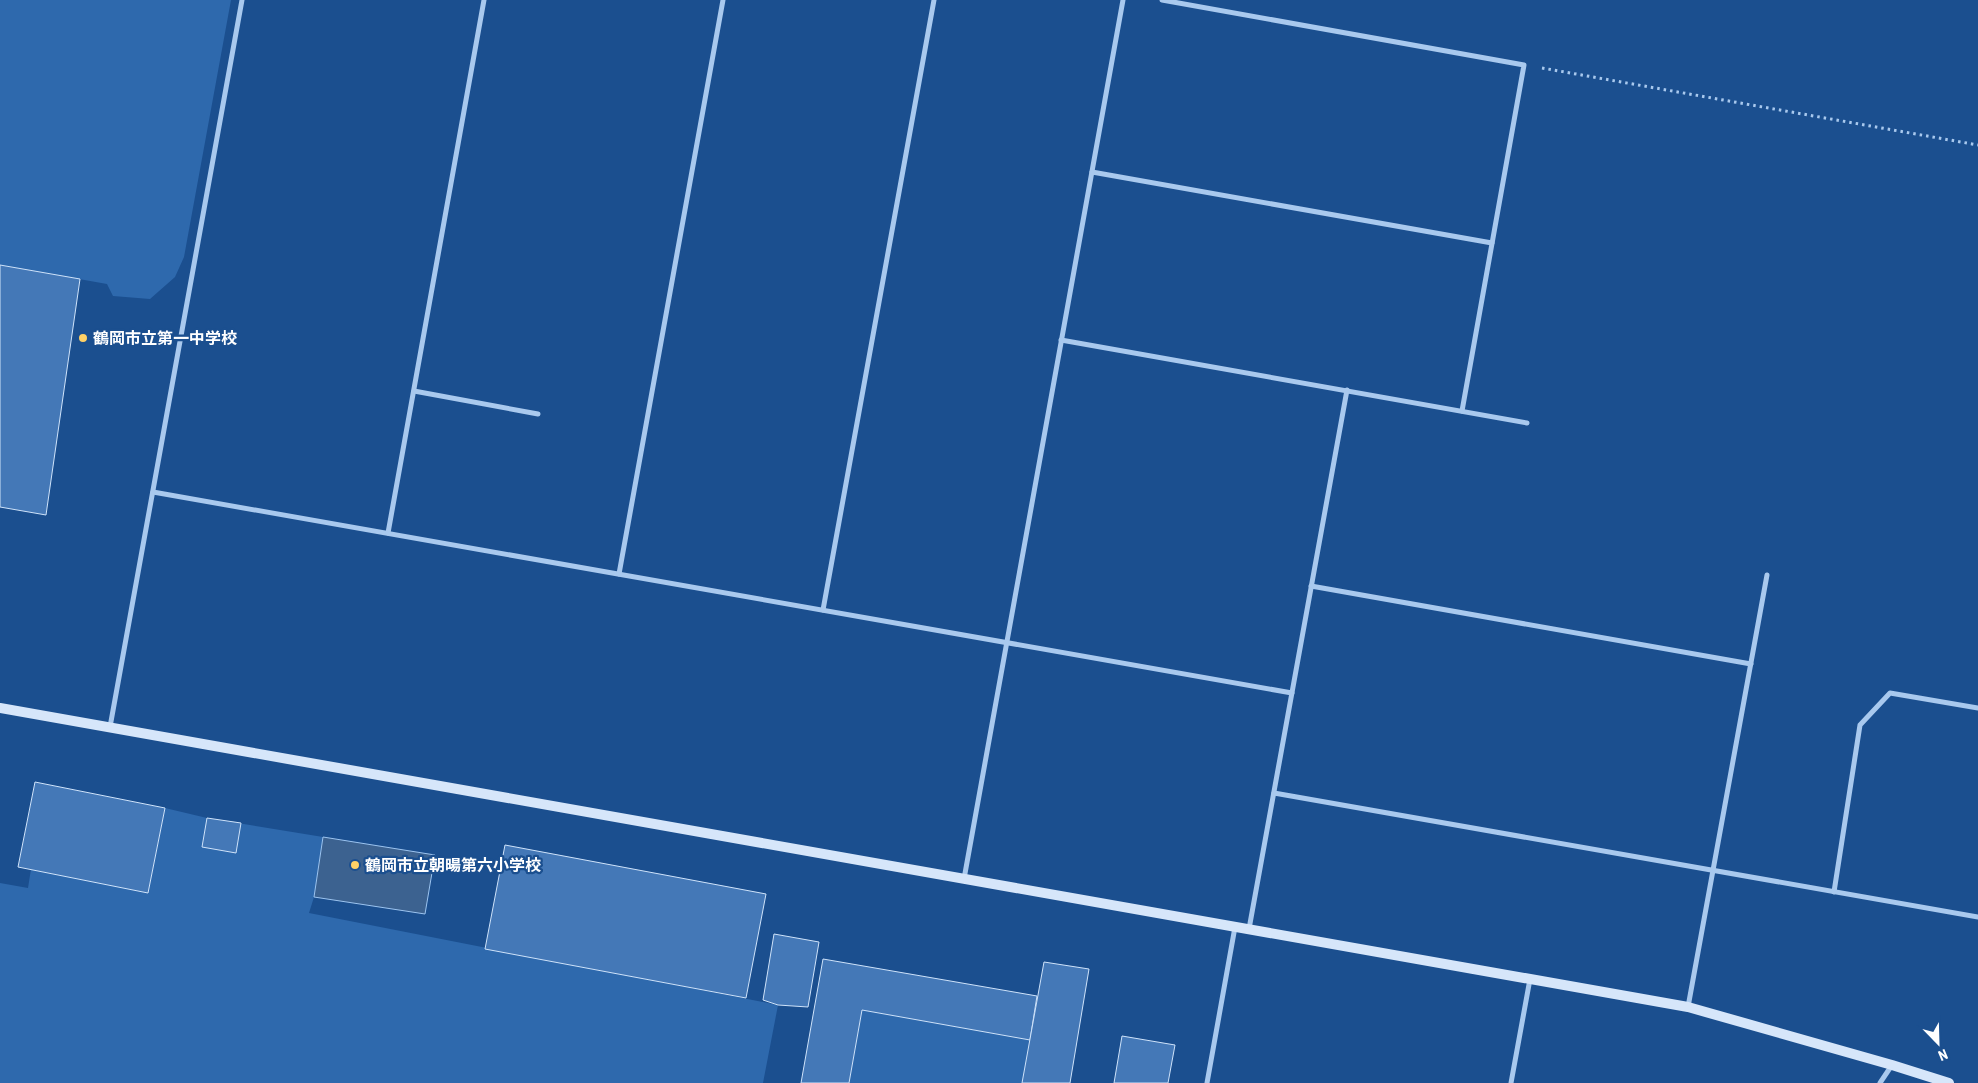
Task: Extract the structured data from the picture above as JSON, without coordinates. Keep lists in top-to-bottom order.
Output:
{
  "places": ["鶴岡市立第一中学校", "鶴岡市立朝暘第六小学校"],
  "north": "bottom right"
}
